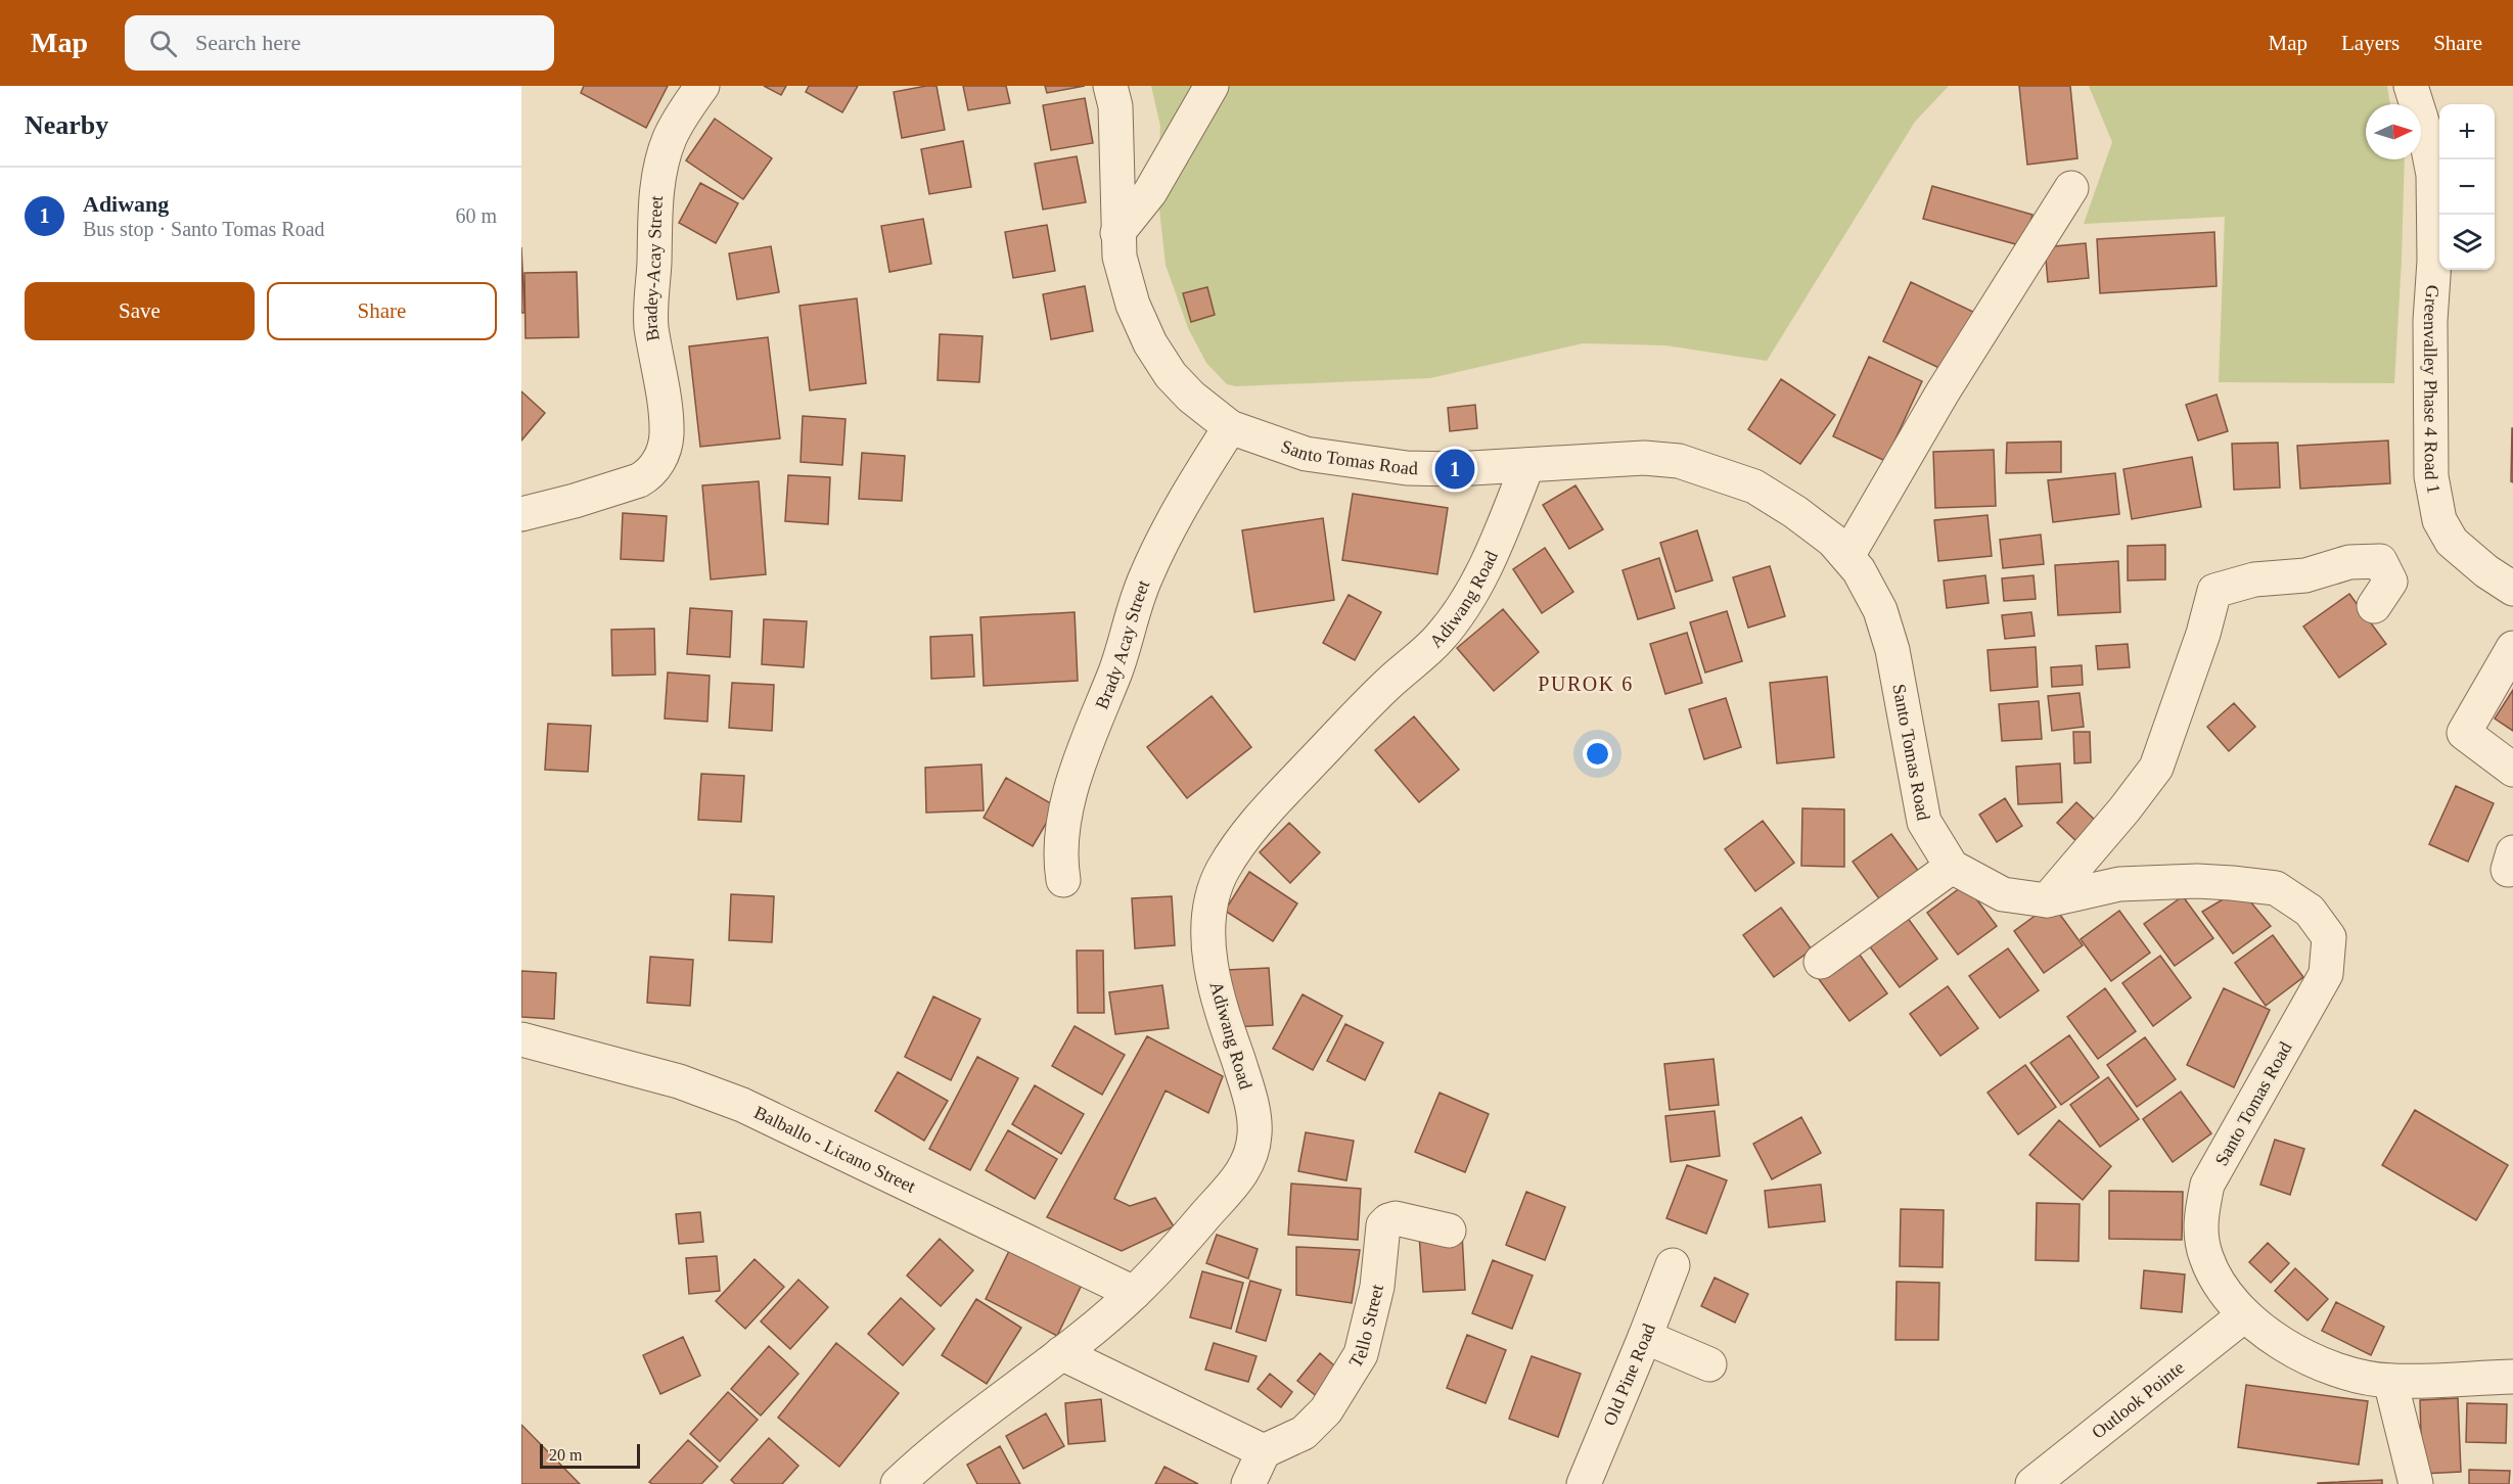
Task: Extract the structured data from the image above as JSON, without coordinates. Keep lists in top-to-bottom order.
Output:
{
  "streets": {
    "street": [
      "Bradey-Acay Street",
      "Greenvalley Phase 4 Road 1",
      "Santo Tomas Road",
      "Adiwang Road",
      "Brady Acay Street",
      "Balballo - Licano Street",
      "Tello Street",
      "Old Pine Road",
      "Outlook Pointe"
    ]
  },
  "crossings": [
    ["Santo Tomas Road", "Adiwang Road"],
    ["Santo Tomas Road", "Brady Acay Street"],
    ["Santo Tomas Road", "Outlook Pointe"],
    ["Adiwang Road", "Balballo - Licano Street"]
  ],
  "districts": ["PUROK 6"],
  "scale_bar": "20 m",
  "north": "right",
  "page": {
    "header": "Map",
    "search": "Search here",
    "nav": ["Map", "Layers", "Share"],
    "heading": "Nearby",
    "map_buttons": ["+", "−"],
    "list": [
      {
        "mark": "1",
        "name": "Adiwang",
        "note": "Bus stop · Santo Tomas Road",
        "value": "60 m"
      }
    ],
    "buttons": ["Save", "Share"],
    "pins": "1",
    "scale": "20 m"
  }
}
